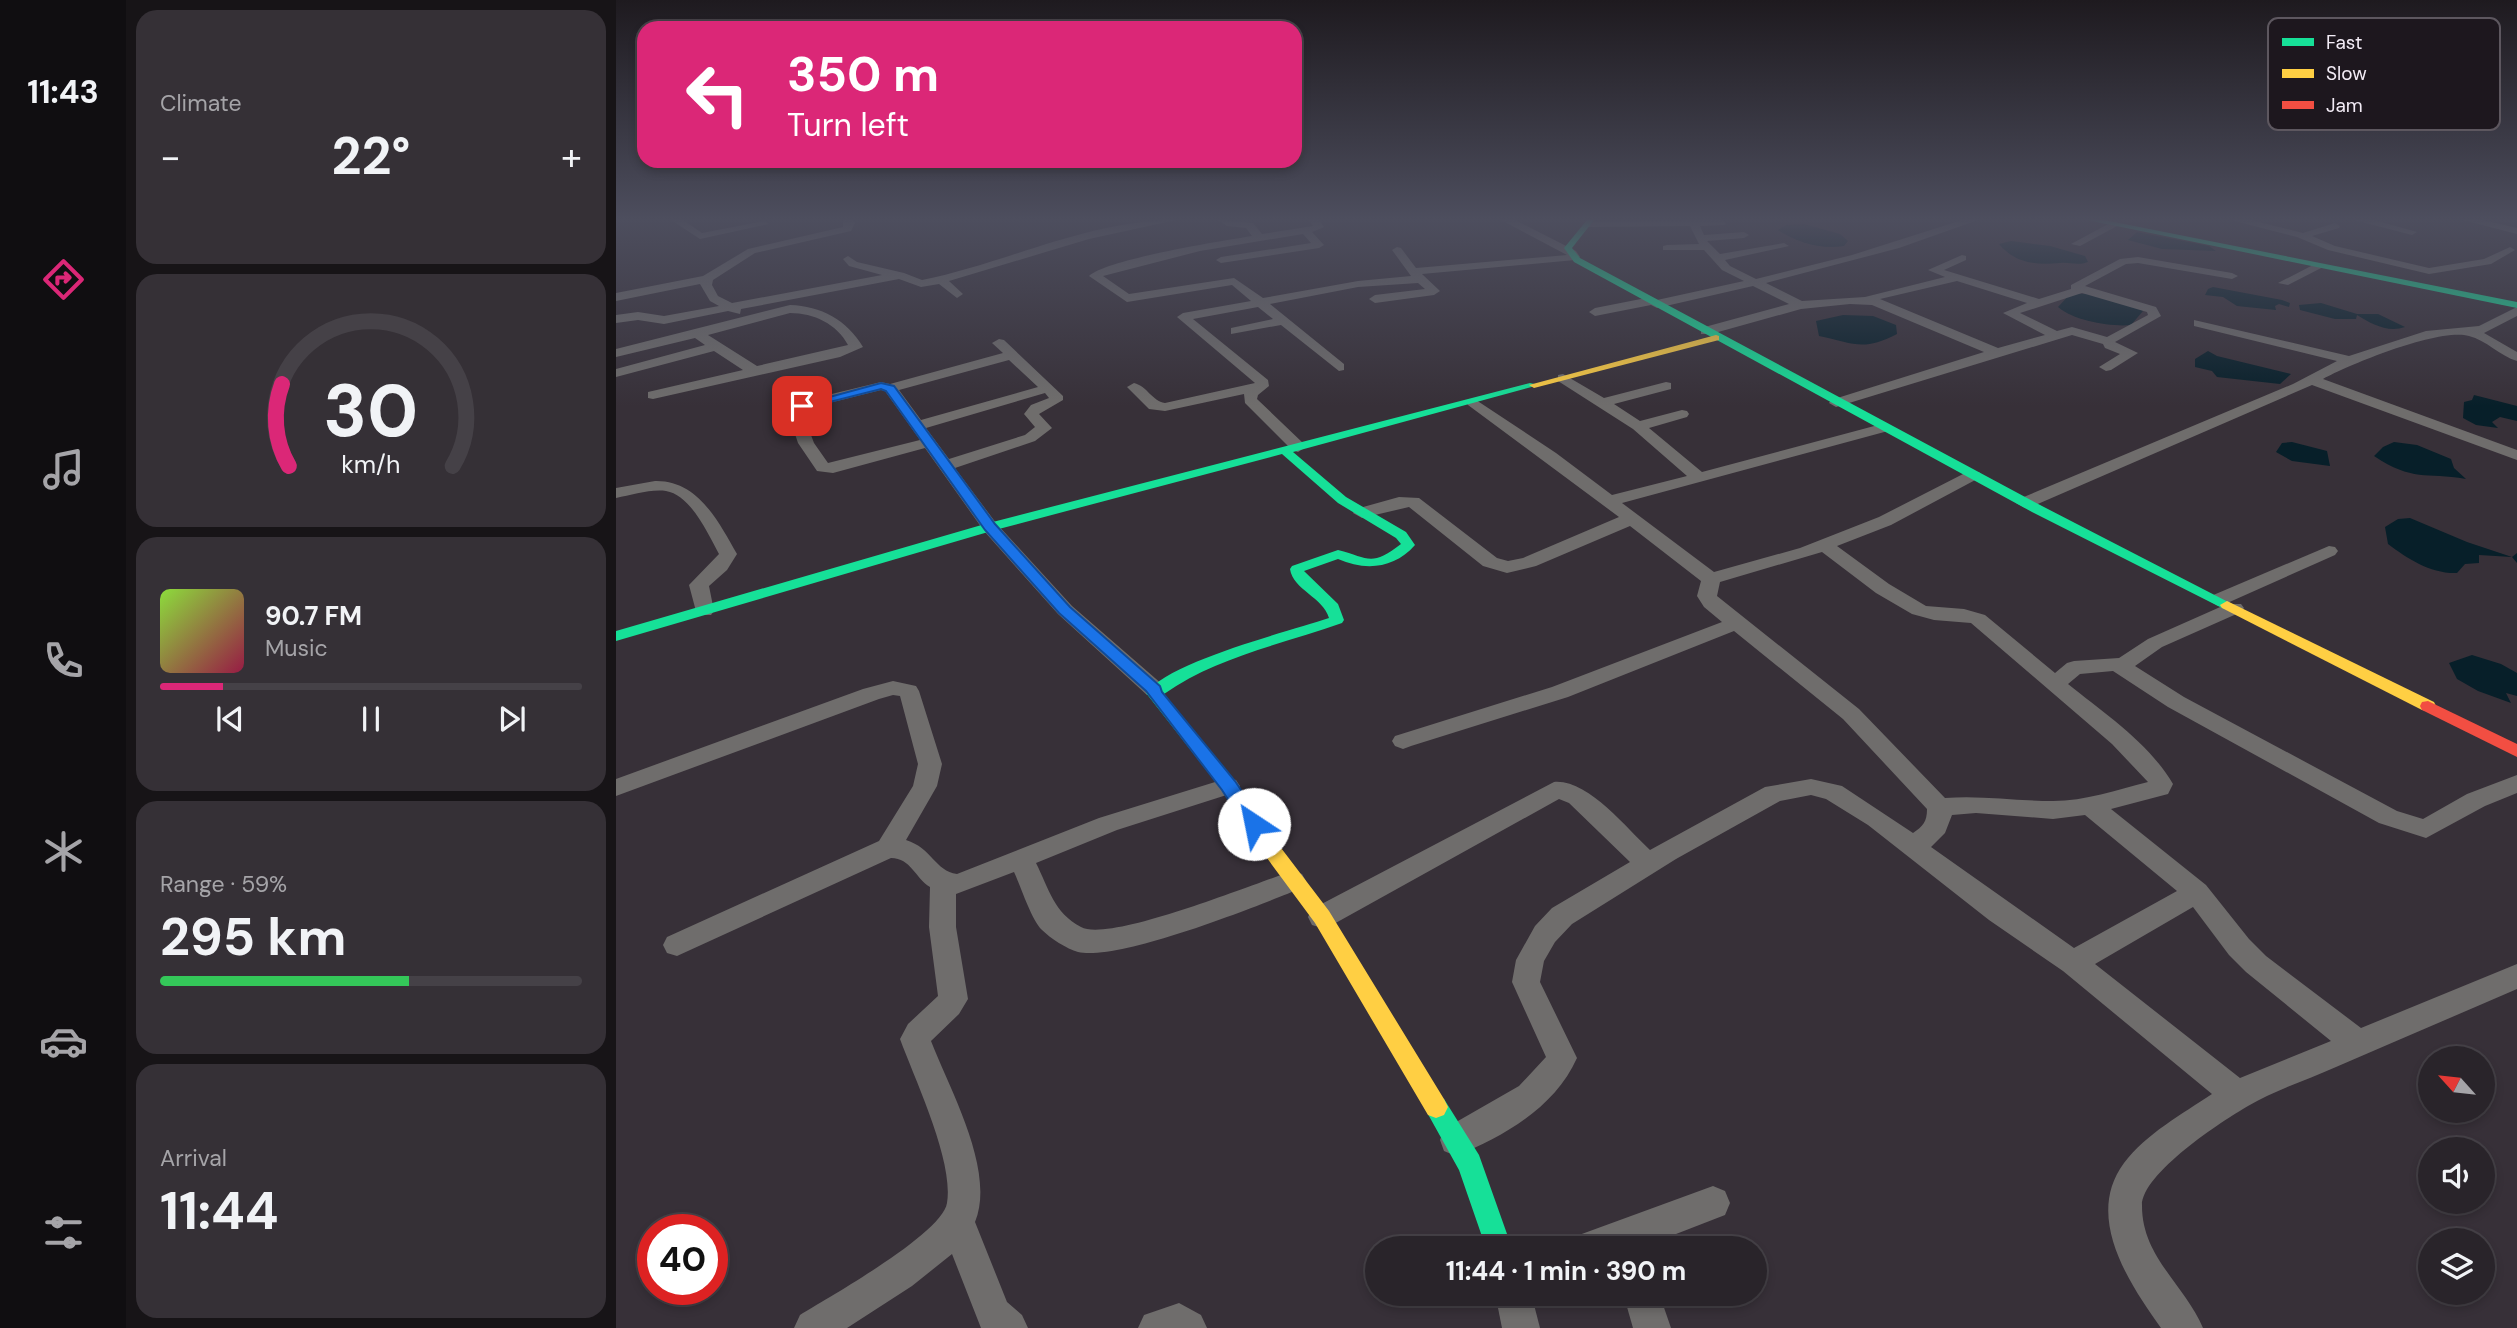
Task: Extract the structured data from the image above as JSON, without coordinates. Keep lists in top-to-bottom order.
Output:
{
  "legend": ["Fast", "Slow", "Jam"],
  "north": "top left",
  "page": {
    "tabs": "11:43",
    "tile": [
      "Climate",
      ["Range · 59%", "295 km"],
      ["Arrival", "11:44"]
    ],
    "turn": ["350 m", "Turn left"],
    "heat": ["−", "22°", "+"],
    "song": ["90.7 FM", "Music"],
    "limit": "40",
    "trip": "11:44 · 1 min · 390 m",
    "gauge": ["30", "km/h"]
  }
}
